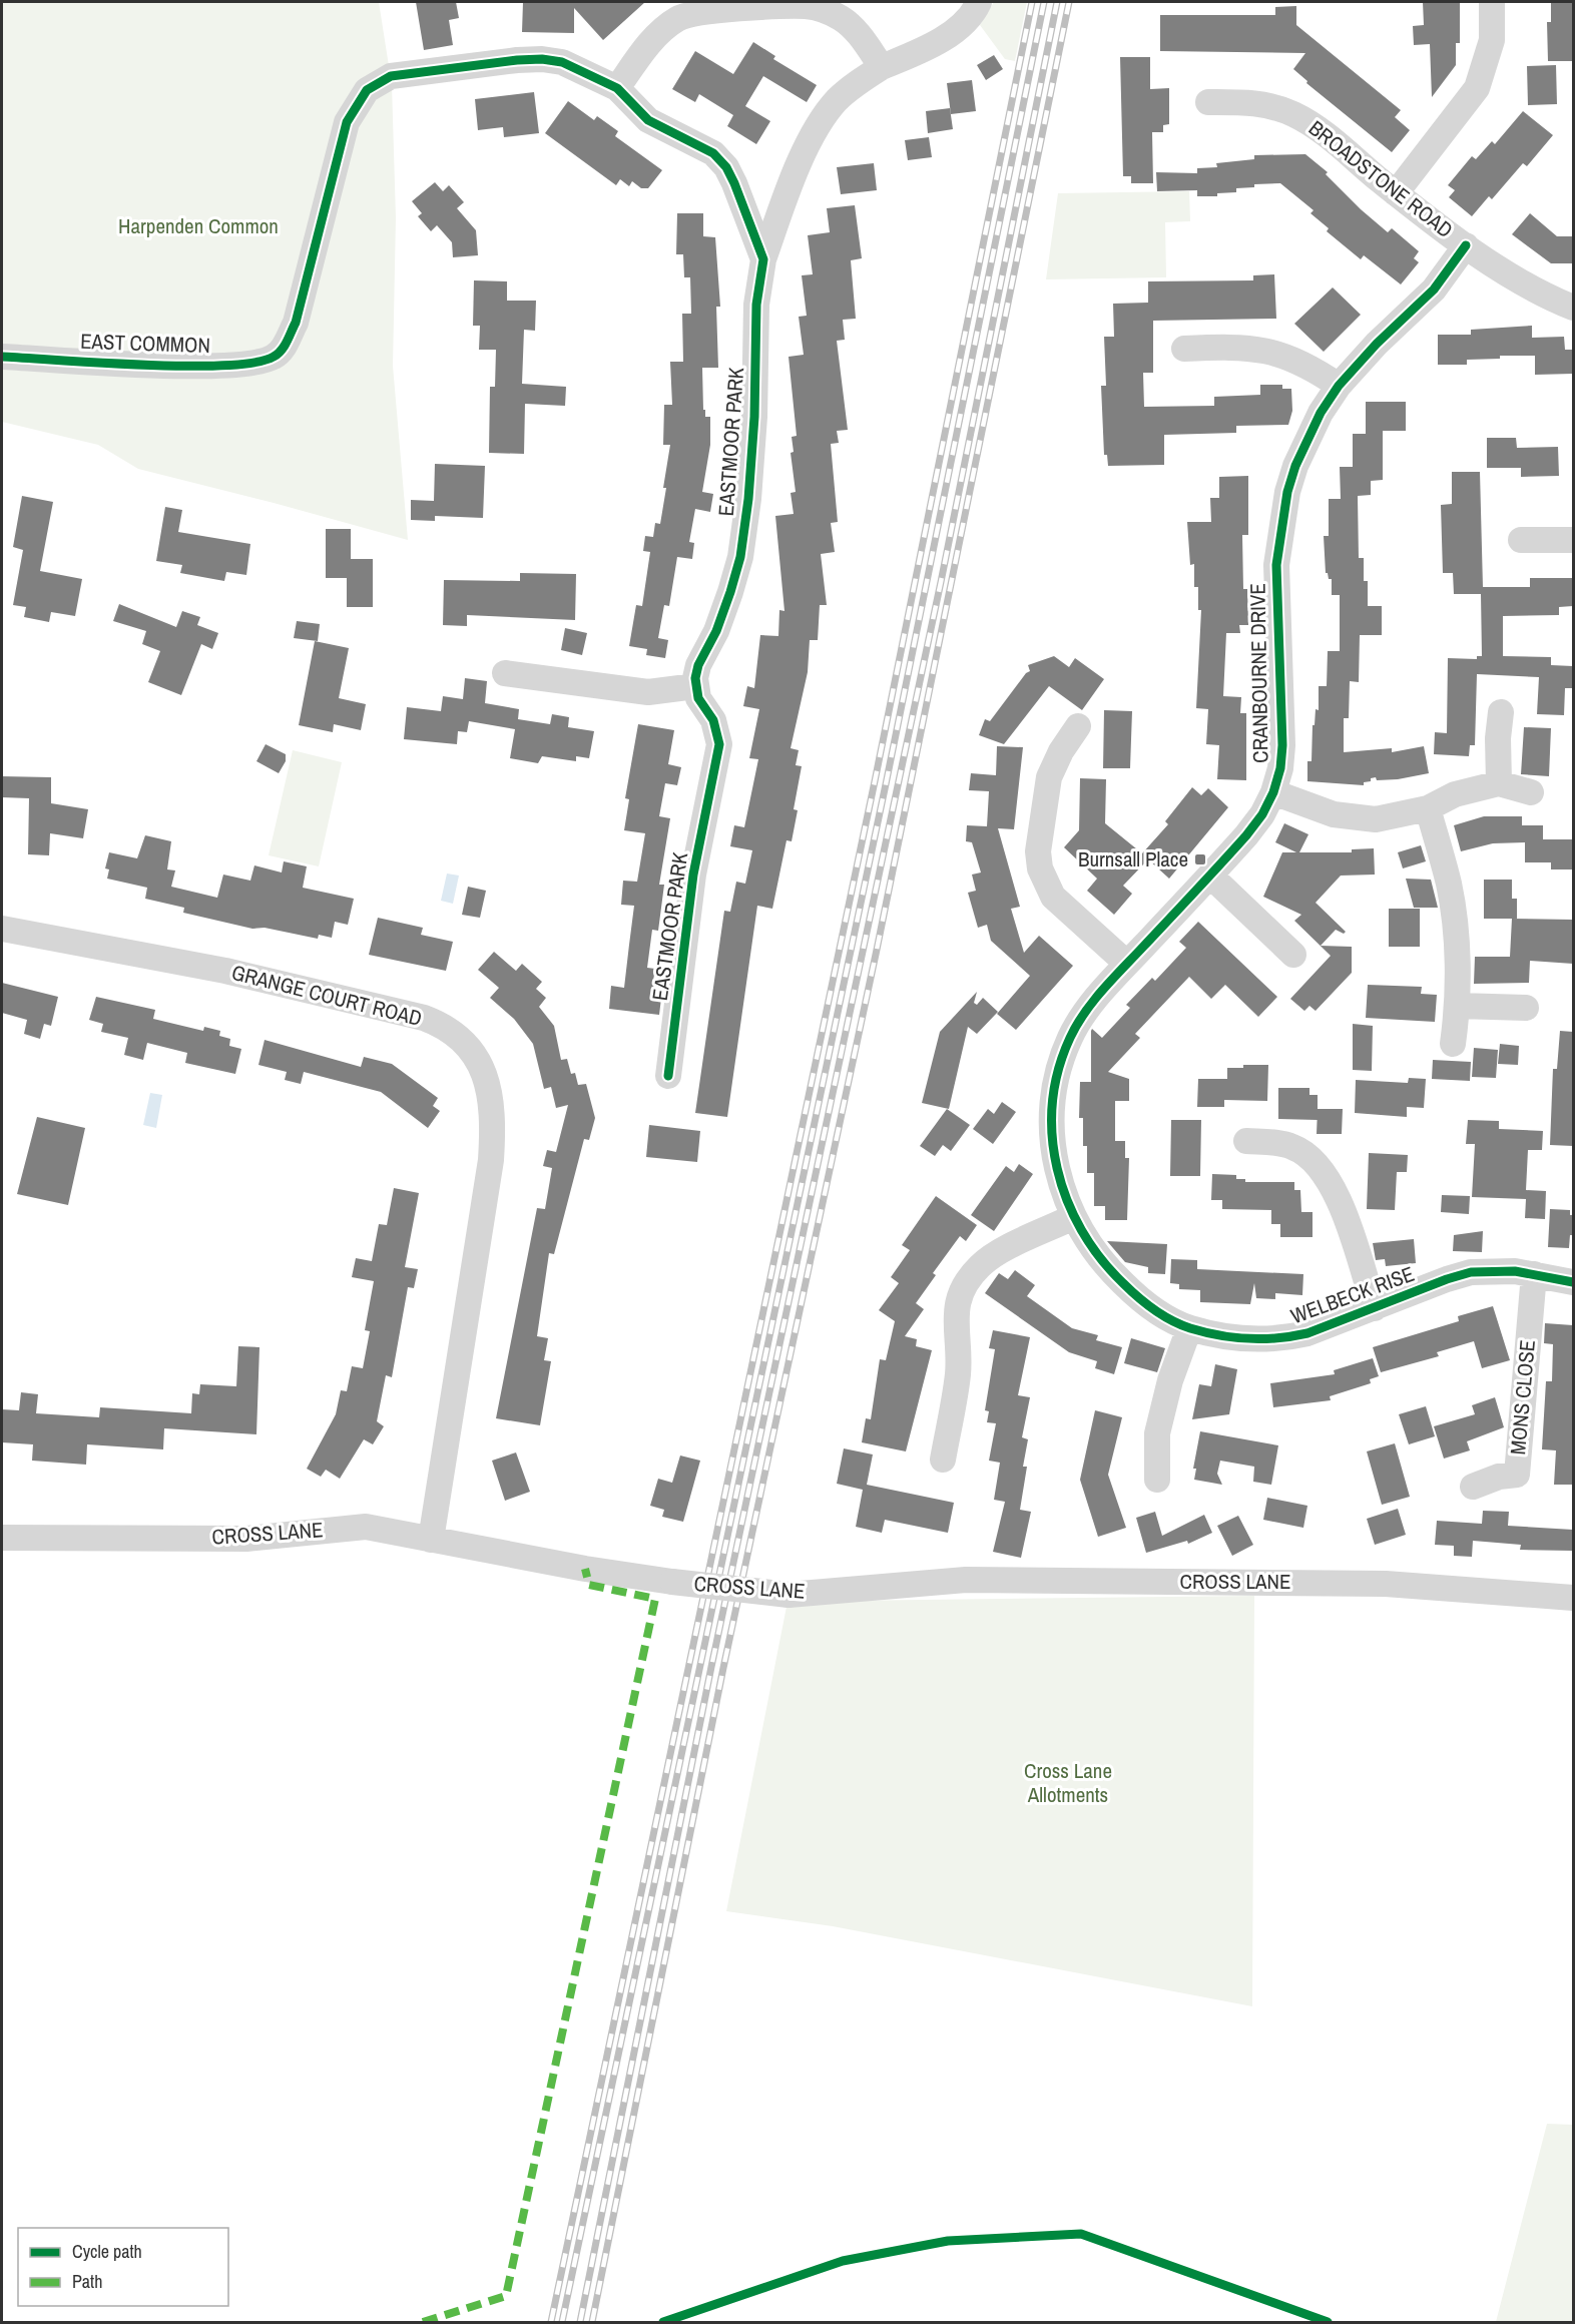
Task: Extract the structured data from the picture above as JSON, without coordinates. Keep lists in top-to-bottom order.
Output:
{
  "streets": {
    "street": [
      "BROADSTONE ROAD",
      "EAST COMMON",
      "EASTMOOR PARK",
      "CRANBOURNE DRIVE",
      "GRANGE COURT ROAD",
      "WELBECK RISE",
      "MONS CLOSE",
      "CROSS LANE"
    ]
  },
  "crossings": [
    ["BROADSTONE ROAD", "CRANBOURNE DRIVE"],
    ["CRANBOURNE DRIVE", "WELBECK RISE"],
    ["GRANGE COURT ROAD", "CROSS LANE"],
    ["WELBECK RISE", "MONS CLOSE"]
  ],
  "parks": ["Harpenden Common", "Cross Lane Allotments"],
  "places": {
    "transit": ["Burnsall Place"]
  },
  "legend": ["Cycle path", "Path"]
}
